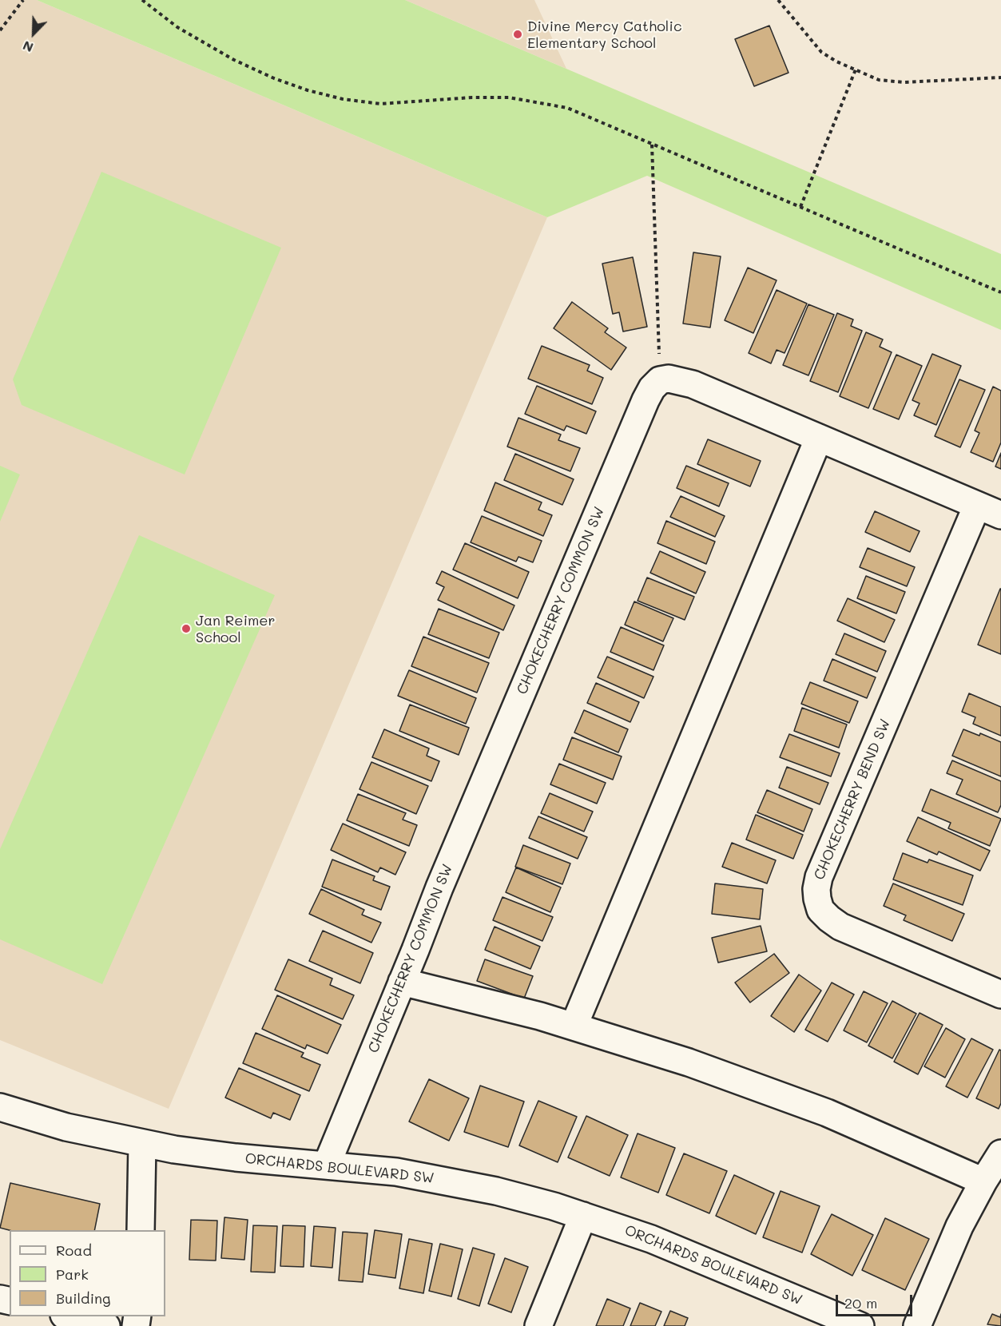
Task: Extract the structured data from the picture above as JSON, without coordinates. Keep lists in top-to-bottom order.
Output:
{
  "streets": {
    "street": ["CHOKECHERRY COMMON SW", "CHOKECHERRY BEND SW", "ORCHARDS BOULEVARD SW"]
  },
  "crossings": [
    ["CHOKECHERRY COMMON SW", "ORCHARDS BOULEVARD SW"]
  ],
  "places": ["Divine Mercy Catholic Elementary School", "Jan Reimer School"],
  "legend": ["Road", "Park", "Building"],
  "scale_bar": "20 m",
  "north": "bottom left"
}
